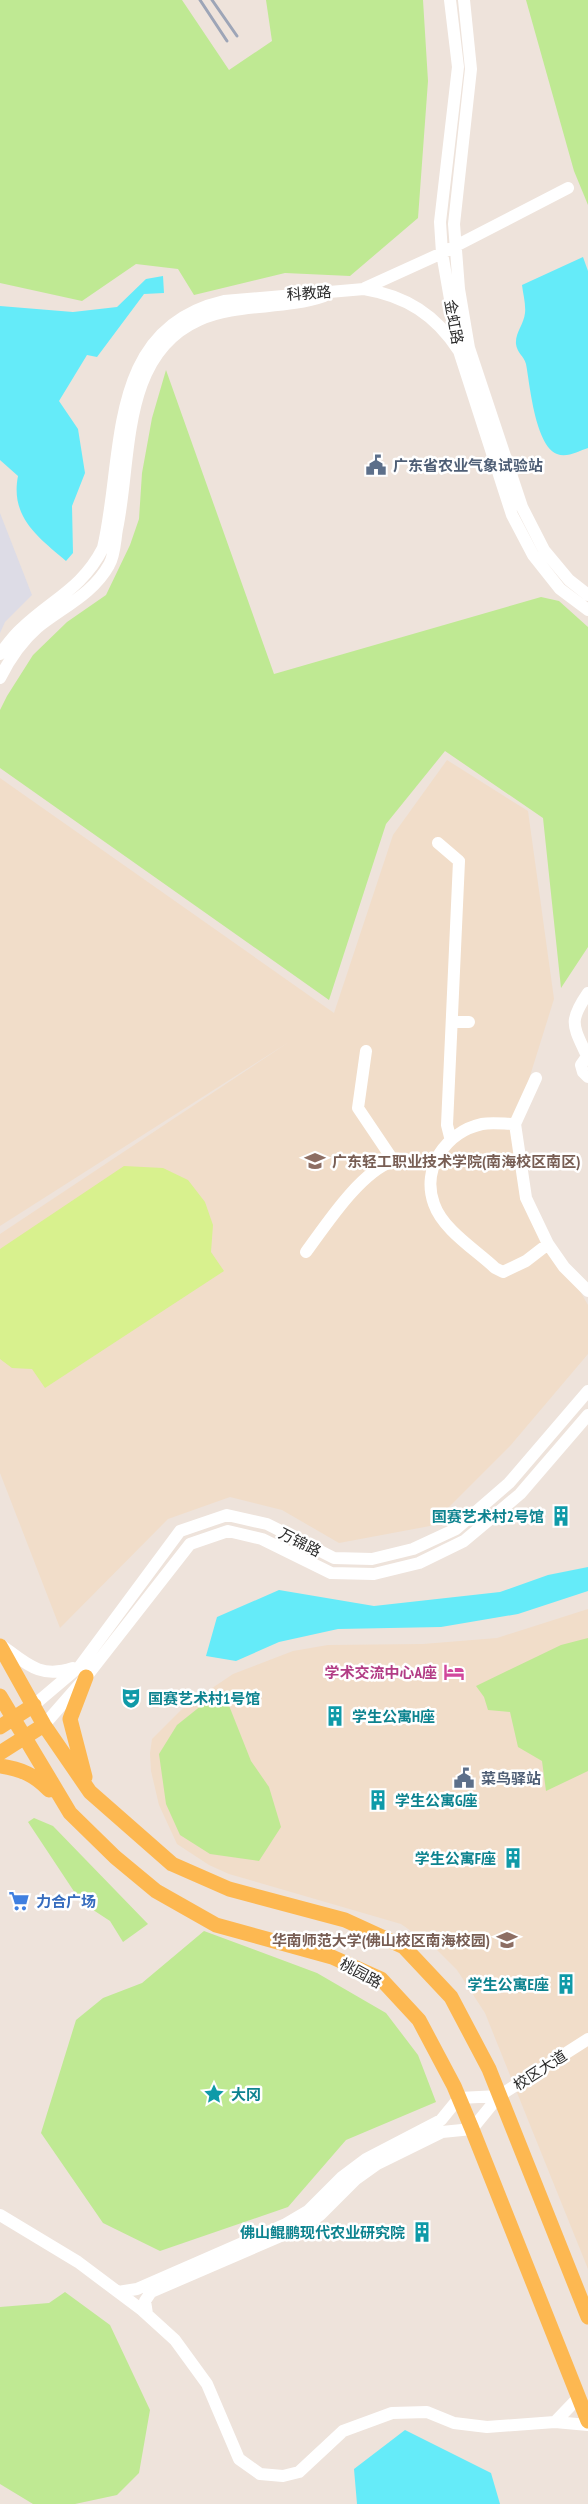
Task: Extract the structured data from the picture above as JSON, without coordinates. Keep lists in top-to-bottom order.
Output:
{
  "streets": {
    "main road": ["桃园路"],
    "street": [
      "科教路",
      "金虹路",
      "万锦路",
      "校区大道"
    ]
  },
  "places": {
    "public building": ["广东省农业气象试验站", "菜鸟驿站"],
    "school or university": ["广东轻工职业技术学院(南海校区南区)", "华南师范大学(佛山校区南海校园)"],
    "building": [
      "国赛艺术村2号馆",
      "学生公寓H座",
      "学生公寓G座",
      "学生公寓F座",
      "学生公寓E座",
      "佛山鲲鹏现代农业研究院"
    ],
    "hotel": ["学术交流中心A座"],
    "theatre": ["国赛艺术村1号馆"],
    "supermarket": ["力合广场"],
    "place": ["大冈"]
  }
}
